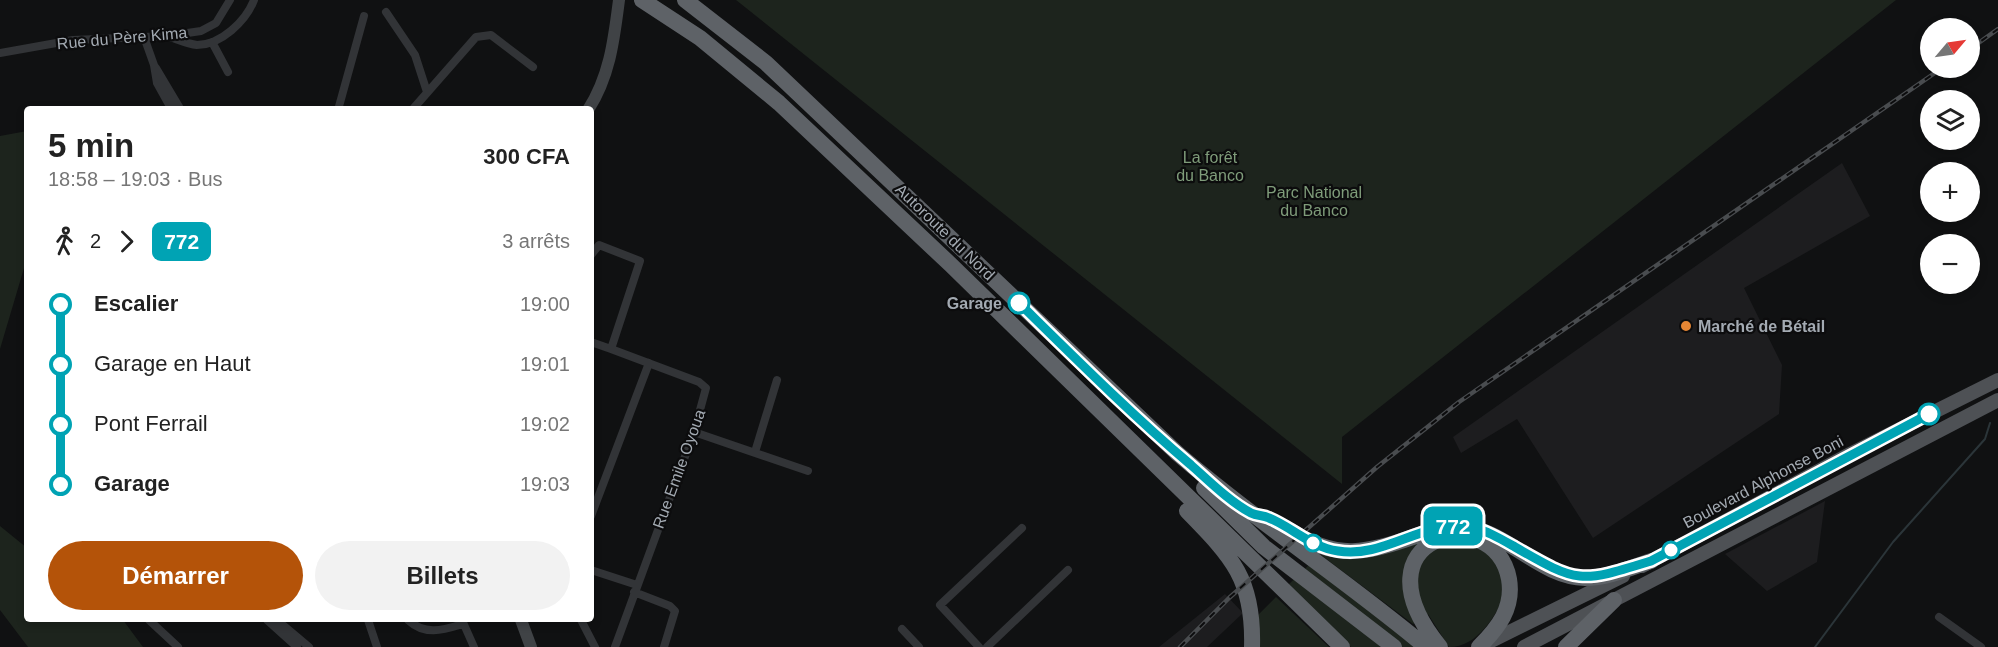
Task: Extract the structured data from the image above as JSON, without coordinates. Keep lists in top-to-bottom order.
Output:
{
  "streets": {
    "highway": ["Autoroute du Nord"],
    "main road": ["Boulevard Alphonse Boni"],
    "street": ["Rue du Père Kima", "Rue Emile Oyoua"]
  },
  "parks": ["La forêt du Banco", "Parc National du Banco"],
  "places": ["Garage", "Marché de Bétail"],
  "lines": ["bus line 772"],
  "north": "top right",
  "page": {
    "on_map": "772",
    "map_buttons": ["+", "−"],
    "heading": ["5 min", "18:58 – 19:03 · Bus", "300 CFA"],
    "legs": ["2", "772", "3 arrêts"],
    "list": [
      {
        "name": "Escalier",
        "value": "19:00"
      },
      {
        "name": "Garage en Haut",
        "value": "19:01"
      },
      {
        "name": "Pont Ferrail",
        "value": "19:02"
      },
      {
        "name": "Garage",
        "value": "19:03"
      }
    ],
    "buttons": ["Démarrer", "Billets"]
  }
}
